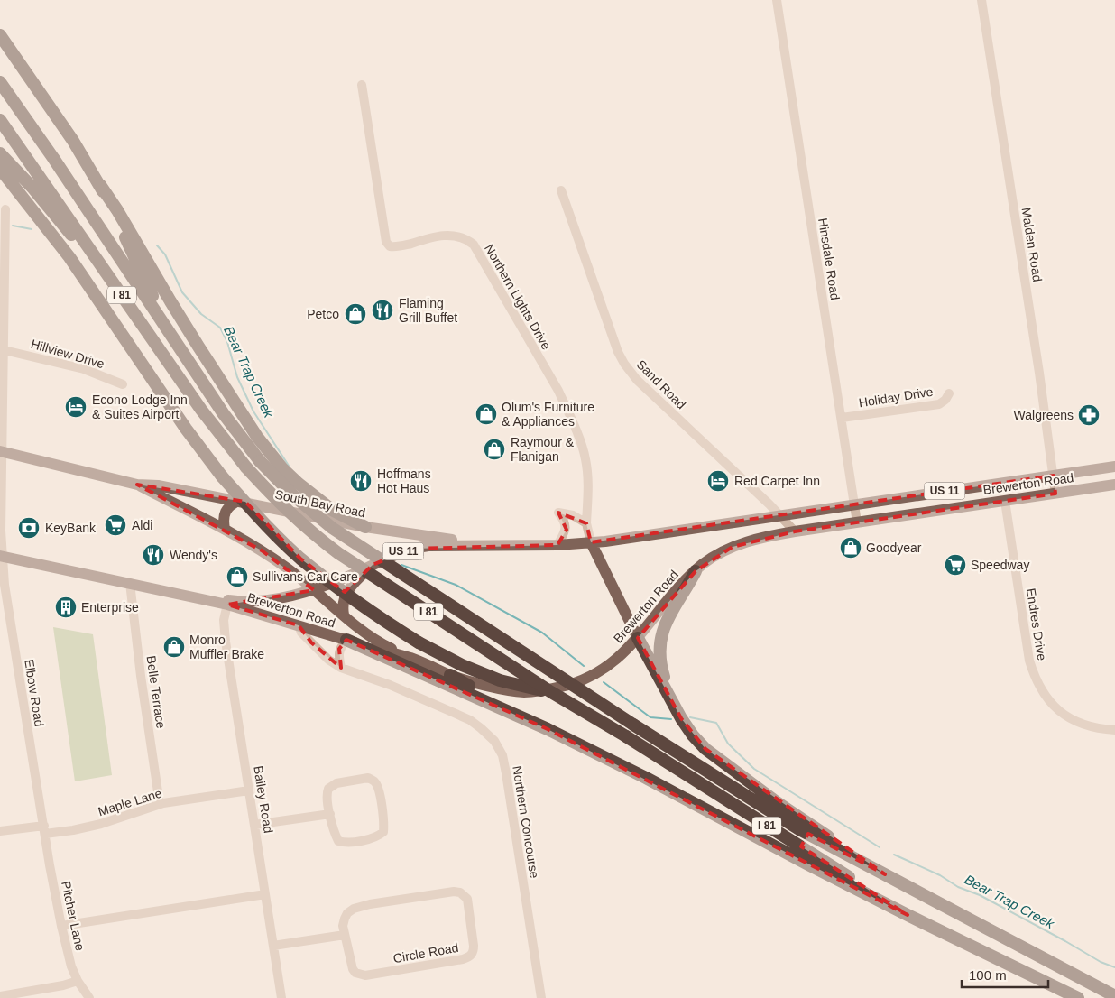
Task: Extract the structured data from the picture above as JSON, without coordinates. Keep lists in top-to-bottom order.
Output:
{
  "streets": {
    "highway": ["I 81"],
    "main road": ["Brewerton Road", "US 11", "South Bay Road"],
    "street": [
      "Malden Road",
      "Hinsdale Road",
      "Northern Lights Drive",
      "Hillview Drive",
      "Sand Road",
      "Holiday Drive",
      "Endres Drive",
      "Belle Terrace",
      "Elbow Road",
      "Bailey Road",
      "Maple Lane",
      "Northern Concourse",
      "Pitcher Lane",
      "Circle Road"
    ]
  },
  "crossings": [
    ["Malden Road", "Brewerton Road"],
    ["Hinsdale Road", "Holiday Drive"],
    ["Hinsdale Road", "Brewerton Road"],
    ["Hillview Drive", "Elbow Road"],
    ["Sand Road", "Brewerton Road"],
    ["Brewerton Road", "South Bay Road"],
    ["Brewerton Road", "Endres Drive"],
    ["Brewerton Road", "Belle Terrace"],
    ["Brewerton Road", "Elbow Road"],
    ["Brewerton Road", "Bailey Road"],
    ["Brewerton Road", "Northern Concourse"],
    ["South Bay Road", "Elbow Road"],
    ["Belle Terrace", "Maple Lane"],
    ["Elbow Road", "Maple Lane"],
    ["Elbow Road", "Pitcher Lane"],
    ["Bailey Road", "Maple Lane"],
    ["Maple Lane", "Pitcher Lane"]
  ],
  "water": ["Bear Trap Creek"],
  "places": {
    "restaurant": ["Flaming Grill Buffet", "Hoffmans Hot Haus", "Wendy's"],
    "shop": [
      "Petco",
      "Olum's Furniture & Appliances",
      "Raymour & Flanigan",
      "Goodyear",
      "Sullivans Car Care",
      "Monro Muffler Brake"
    ],
    "hotel": ["Econo Lodge Inn & Suites Airport", "Red Carpet Inn"],
    "pharmacy": ["Walgreens"],
    "supermarket": ["Aldi", "Speedway"],
    "bank": ["KeyBank"],
    "building": ["Enterprise"]
  },
  "scale_bar": "100 m"
}
